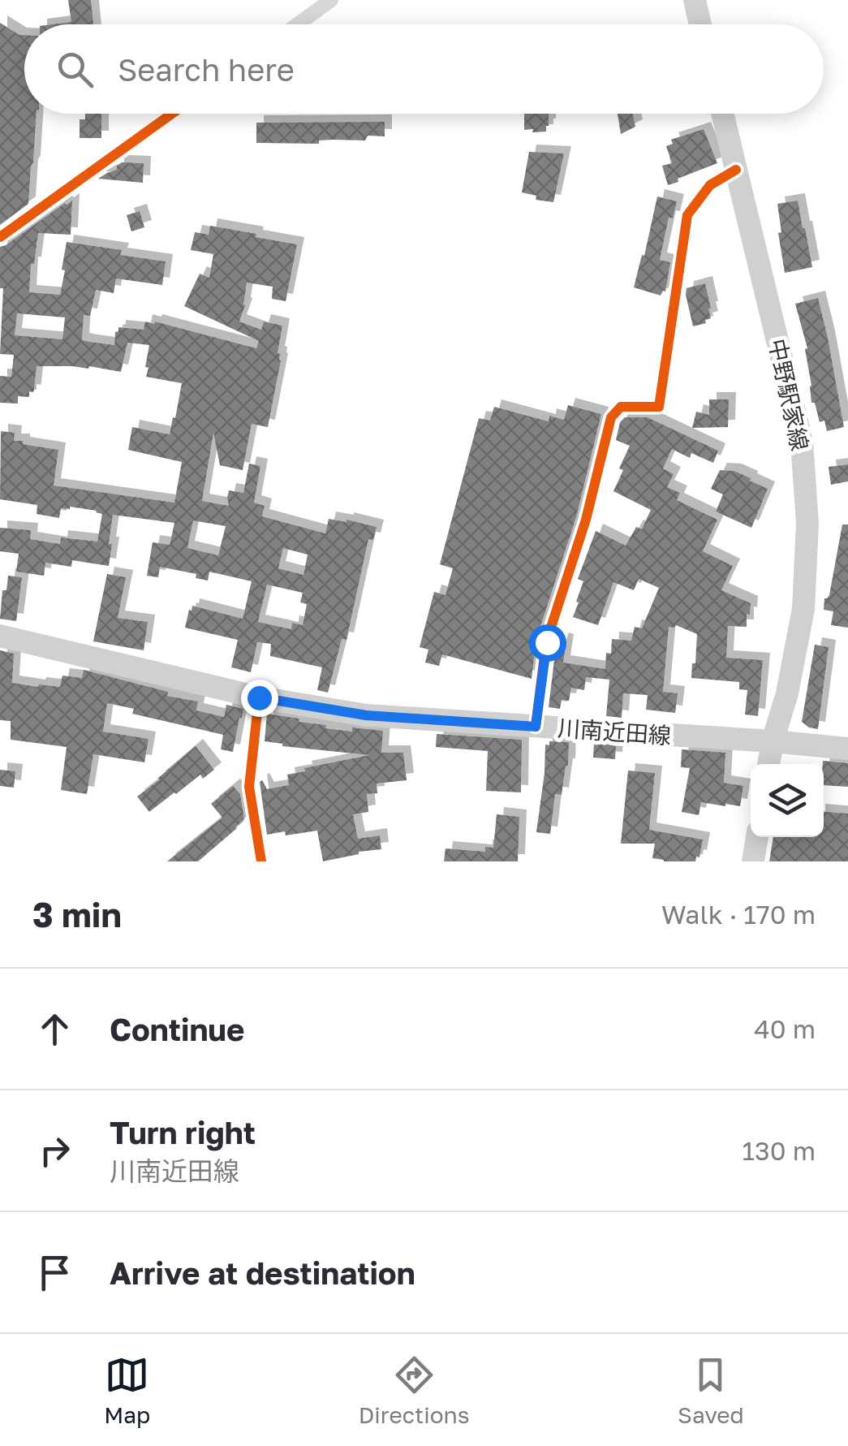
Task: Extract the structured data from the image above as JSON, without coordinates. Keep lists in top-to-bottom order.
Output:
{
  "streets": {
    "main road": ["中野駅家線", "川南近田線"]
  },
  "crossings": [
    ["中野駅家線", "川南近田線"]
  ],
  "page": {
    "search": "Search here",
    "heading": ["3 min", "Walk · 170 m"],
    "list": [
      ["Continue", "40 m"],
      ["Turn right", "川南近田線", "130 m"],
      "Arrive at destination"
    ],
    "nav": ["Map", "Directions", "Saved"]
  }
}
